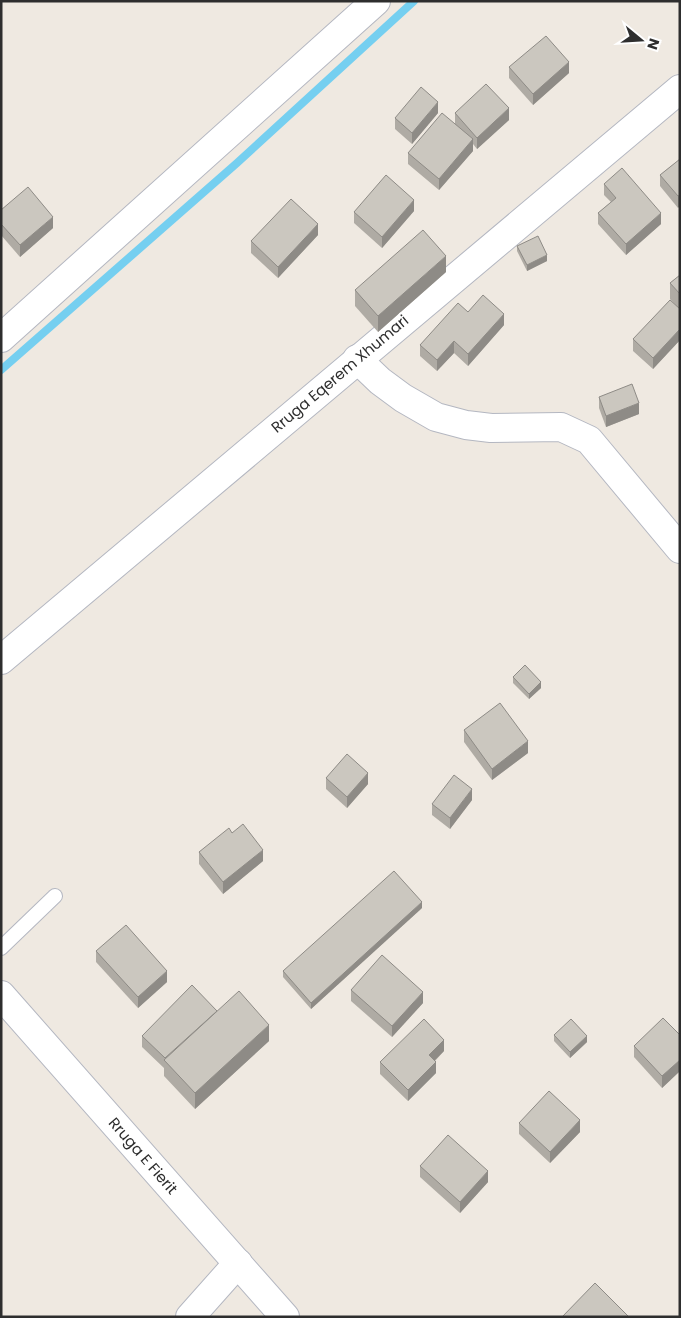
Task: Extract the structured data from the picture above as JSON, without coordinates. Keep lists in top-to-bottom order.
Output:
{
  "streets": {
    "street": ["Rruga Eqerem Xhumari", "Rruga E Fierit"]
  },
  "north": "right"
}
